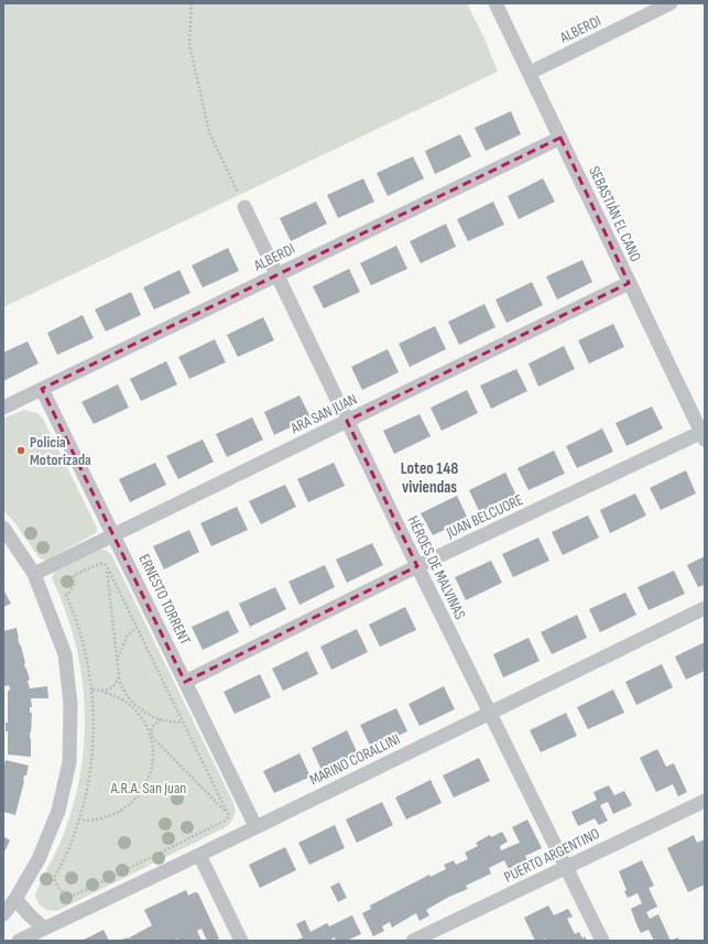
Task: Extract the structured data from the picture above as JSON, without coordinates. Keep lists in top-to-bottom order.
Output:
{
  "streets": {
    "street": [
      "ALBERDI",
      "SEBASTIÁN EL CANO",
      "ARA SAN JUAN",
      "JUAN BELCUORE",
      "HÉROES DE MALVINAS",
      "ERNESTO TORRENT",
      "MARINO CORALLINI",
      "PUERTO ARGENTINO"
    ]
  },
  "crossings": [
    ["ALBERDI", "SEBASTIÁN EL CANO"],
    ["ALBERDI", "HÉROES DE MALVINAS"],
    ["ALBERDI", "ERNESTO TORRENT"],
    ["SEBASTIÁN EL CANO", "ARA SAN JUAN"],
    ["SEBASTIÁN EL CANO", "JUAN BELCUORE"],
    ["ARA SAN JUAN", "HÉROES DE MALVINAS"],
    ["ARA SAN JUAN", "ERNESTO TORRENT"],
    ["JUAN BELCUORE", "HÉROES DE MALVINAS"],
    ["JUAN BELCUORE", "ERNESTO TORRENT"],
    ["HÉROES DE MALVINAS", "MARINO CORALLINI"],
    ["HÉROES DE MALVINAS", "PUERTO ARGENTINO"],
    ["ERNESTO TORRENT", "MARINO CORALLINI"]
  ],
  "districts": ["Loteo 148 viviendas"],
  "parks": ["A.R.A. San Juan"],
  "places": ["Policía Motorizada"]
}
